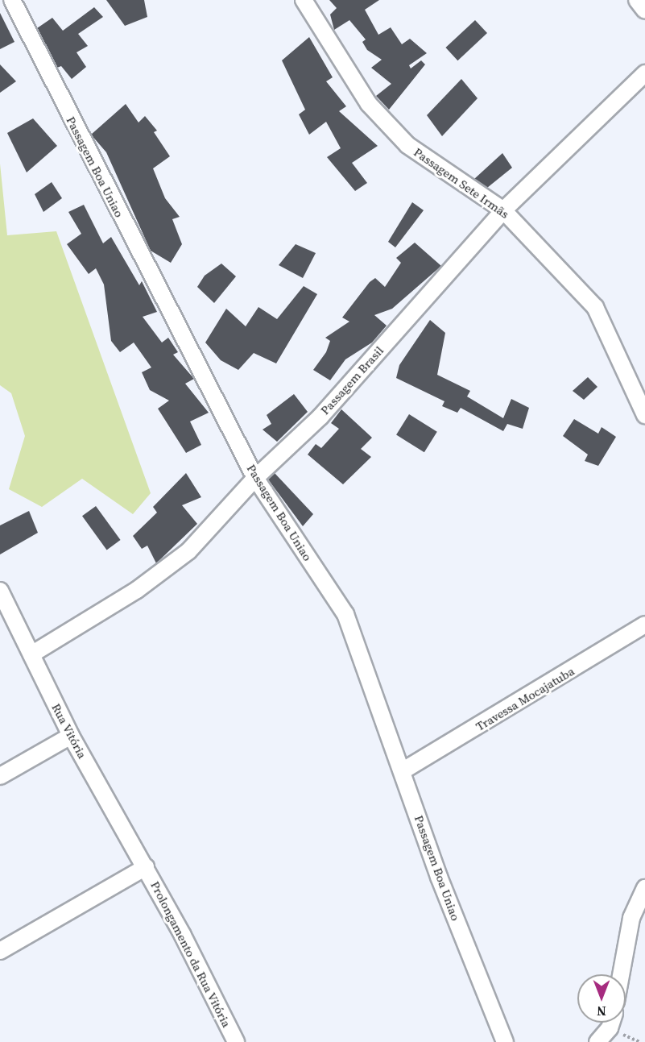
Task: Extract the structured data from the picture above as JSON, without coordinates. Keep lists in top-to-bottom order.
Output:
{
  "streets": {
    "street": [
      "Passagem Boa Uniao",
      "Passagem Sete Irmãs",
      "Passagem Brasil",
      "Travessa Mocajatuba",
      "Rua Vitória",
      "Prolongamento da Rua Vitória"
    ]
  },
  "crossings": [
    ["Passagem Boa Uniao", "Passagem Brasil"],
    ["Passagem Boa Uniao", "Travessa Mocajatuba"],
    ["Passagem Sete Irmãs", "Passagem Brasil"],
    ["Passagem Brasil", "Rua Vitória"],
    ["Rua Vitória", "Prolongamento da Rua Vitória"]
  ],
  "north": "bottom"
}
